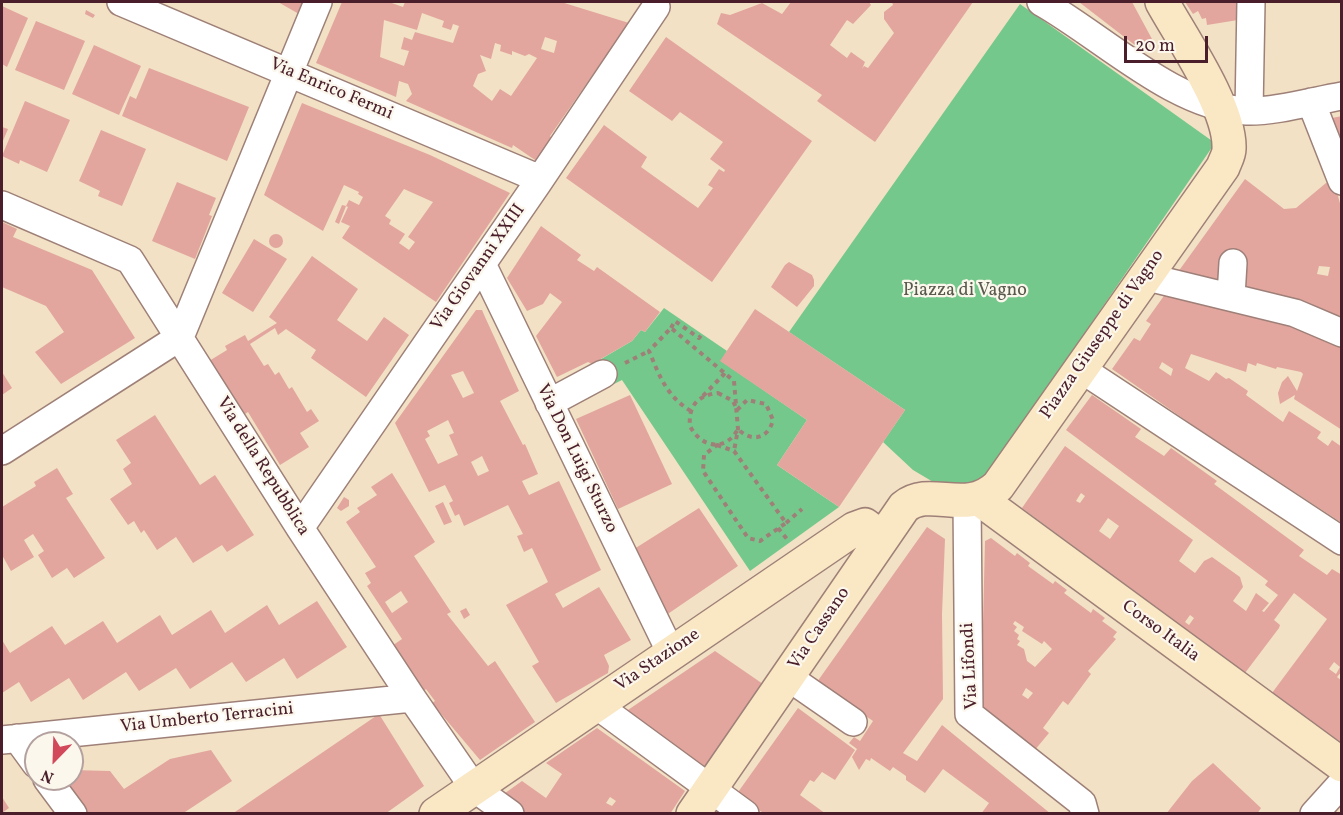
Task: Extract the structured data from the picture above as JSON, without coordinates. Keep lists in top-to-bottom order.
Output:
{
  "streets": {
    "main road": [
      "Piazza Giuseppe di Vagno",
      "Via Cassano",
      "Corso Italia",
      "Via Stazione"
    ],
    "street": [
      "Via Enrico Fermi",
      "Via Giovanni XXIII",
      "Via Don Luigi Sturzo",
      "Via della Repubblica",
      "Via Lifondi",
      "Via Umberto Terracini"
    ]
  },
  "crossings": [
    ["Via Enrico Fermi", "Via Giovanni XXIII"],
    ["Via Giovanni XXIII", "Via Don Luigi Sturzo"],
    ["Via Giovanni XXIII", "Via della Repubblica"],
    ["Piazza Giuseppe di Vagno", "Via Cassano"],
    ["Piazza Giuseppe di Vagno", "Corso Italia"],
    ["Piazza Giuseppe di Vagno", "Via Lifondi"],
    ["Via Don Luigi Sturzo", "Via Stazione"],
    ["Via della Repubblica", "Via Stazione"],
    ["Via della Repubblica", "Via Umberto Terracini"],
    ["Via Cassano", "Corso Italia"],
    ["Via Cassano", "Via Stazione"],
    ["Via Cassano", "Via Lifondi"],
    ["Corso Italia", "Via Lifondi"]
  ],
  "parks": ["Piazza di Vagno"],
  "scale_bar": "20 m",
  "north": "bottom left"
}
